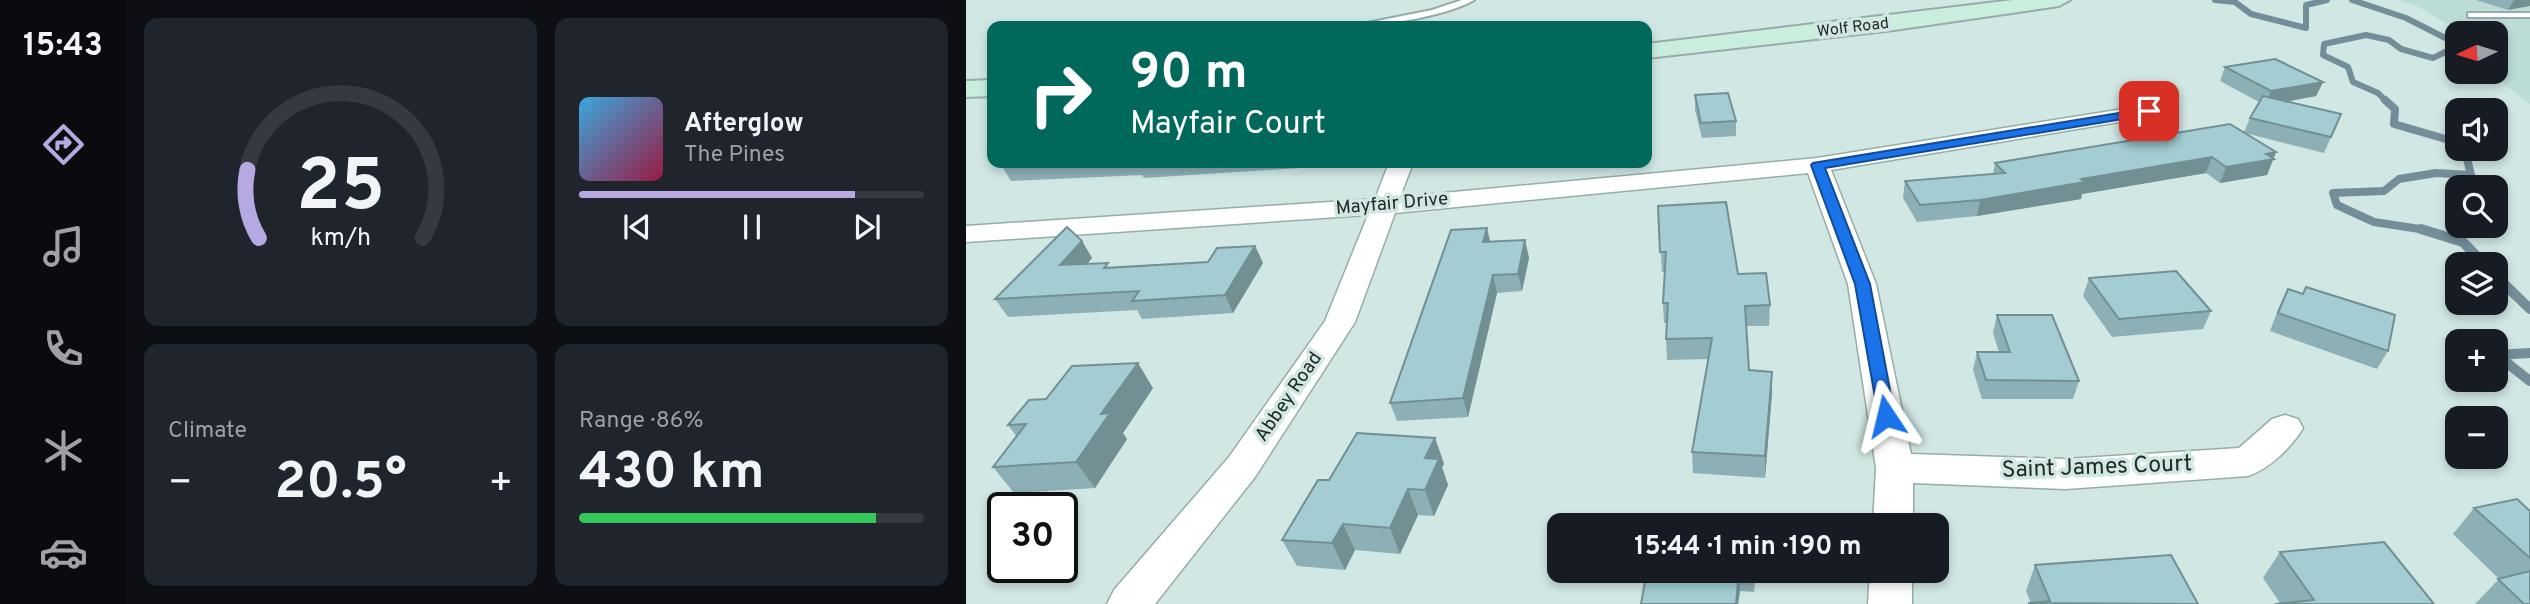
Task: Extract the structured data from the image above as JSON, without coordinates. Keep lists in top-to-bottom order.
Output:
{
  "streets": {
    "main road": ["Wolf Road"],
    "street": ["Mayfair Drive", "Abbey Road", "Saint James Court"]
  },
  "crossings": [
    ["Mayfair Drive", "Abbey Road"]
  ],
  "north": "left",
  "page": {
    "tabs": "15:43",
    "map_buttons": ["+", "−"],
    "turn": ["90 m", "Mayfair Court"],
    "song": ["Afterglow", "The Pines"],
    "tile": [
      "Climate",
      ["Range · 86%", "430 km"]
    ],
    "heat": ["−", "20.5°", "+"],
    "limit": "30",
    "trip": "15:44 · 1 min · 190 m",
    "gauge": ["25", "km/h"]
  }
}
